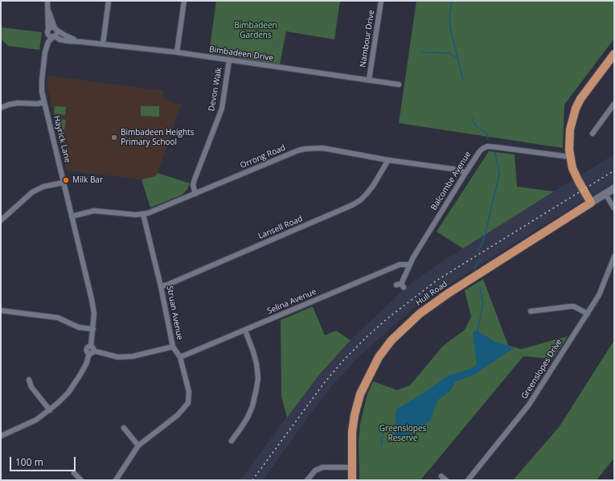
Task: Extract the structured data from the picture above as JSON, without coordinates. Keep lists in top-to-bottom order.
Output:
{
  "streets": {
    "main road": ["Hull Road"],
    "street": [
      "Nambour Drive",
      "Bimbadeen Drive",
      "Devon Walk",
      "Hayrick Lane",
      "Orrong Road",
      "Balcombe Avenue",
      "Lansell Road",
      "Selina Avenue",
      "Struan Avenue",
      "Greenslopes Drive"
    ]
  },
  "crossings": [
    ["Nambour Drive", "Bimbadeen Drive"],
    ["Bimbadeen Drive", "Devon Walk"],
    ["Bimbadeen Drive", "Hayrick Lane"],
    ["Devon Walk", "Orrong Road"],
    ["Hayrick Lane", "Orrong Road"],
    ["Orrong Road", "Balcombe Avenue"],
    ["Orrong Road", "Lansell Road"],
    ["Orrong Road", "Struan Avenue"],
    ["Balcombe Avenue", "Selina Avenue"],
    ["Lansell Road", "Struan Avenue"],
    ["Selina Avenue", "Struan Avenue"]
  ],
  "parks": ["Bimbadeen Gardens", "Greenslopes Reserve"],
  "places": ["Bimbadeen Heights Primary School", "Milk Bar"],
  "scale_bar": "100 m"
}
